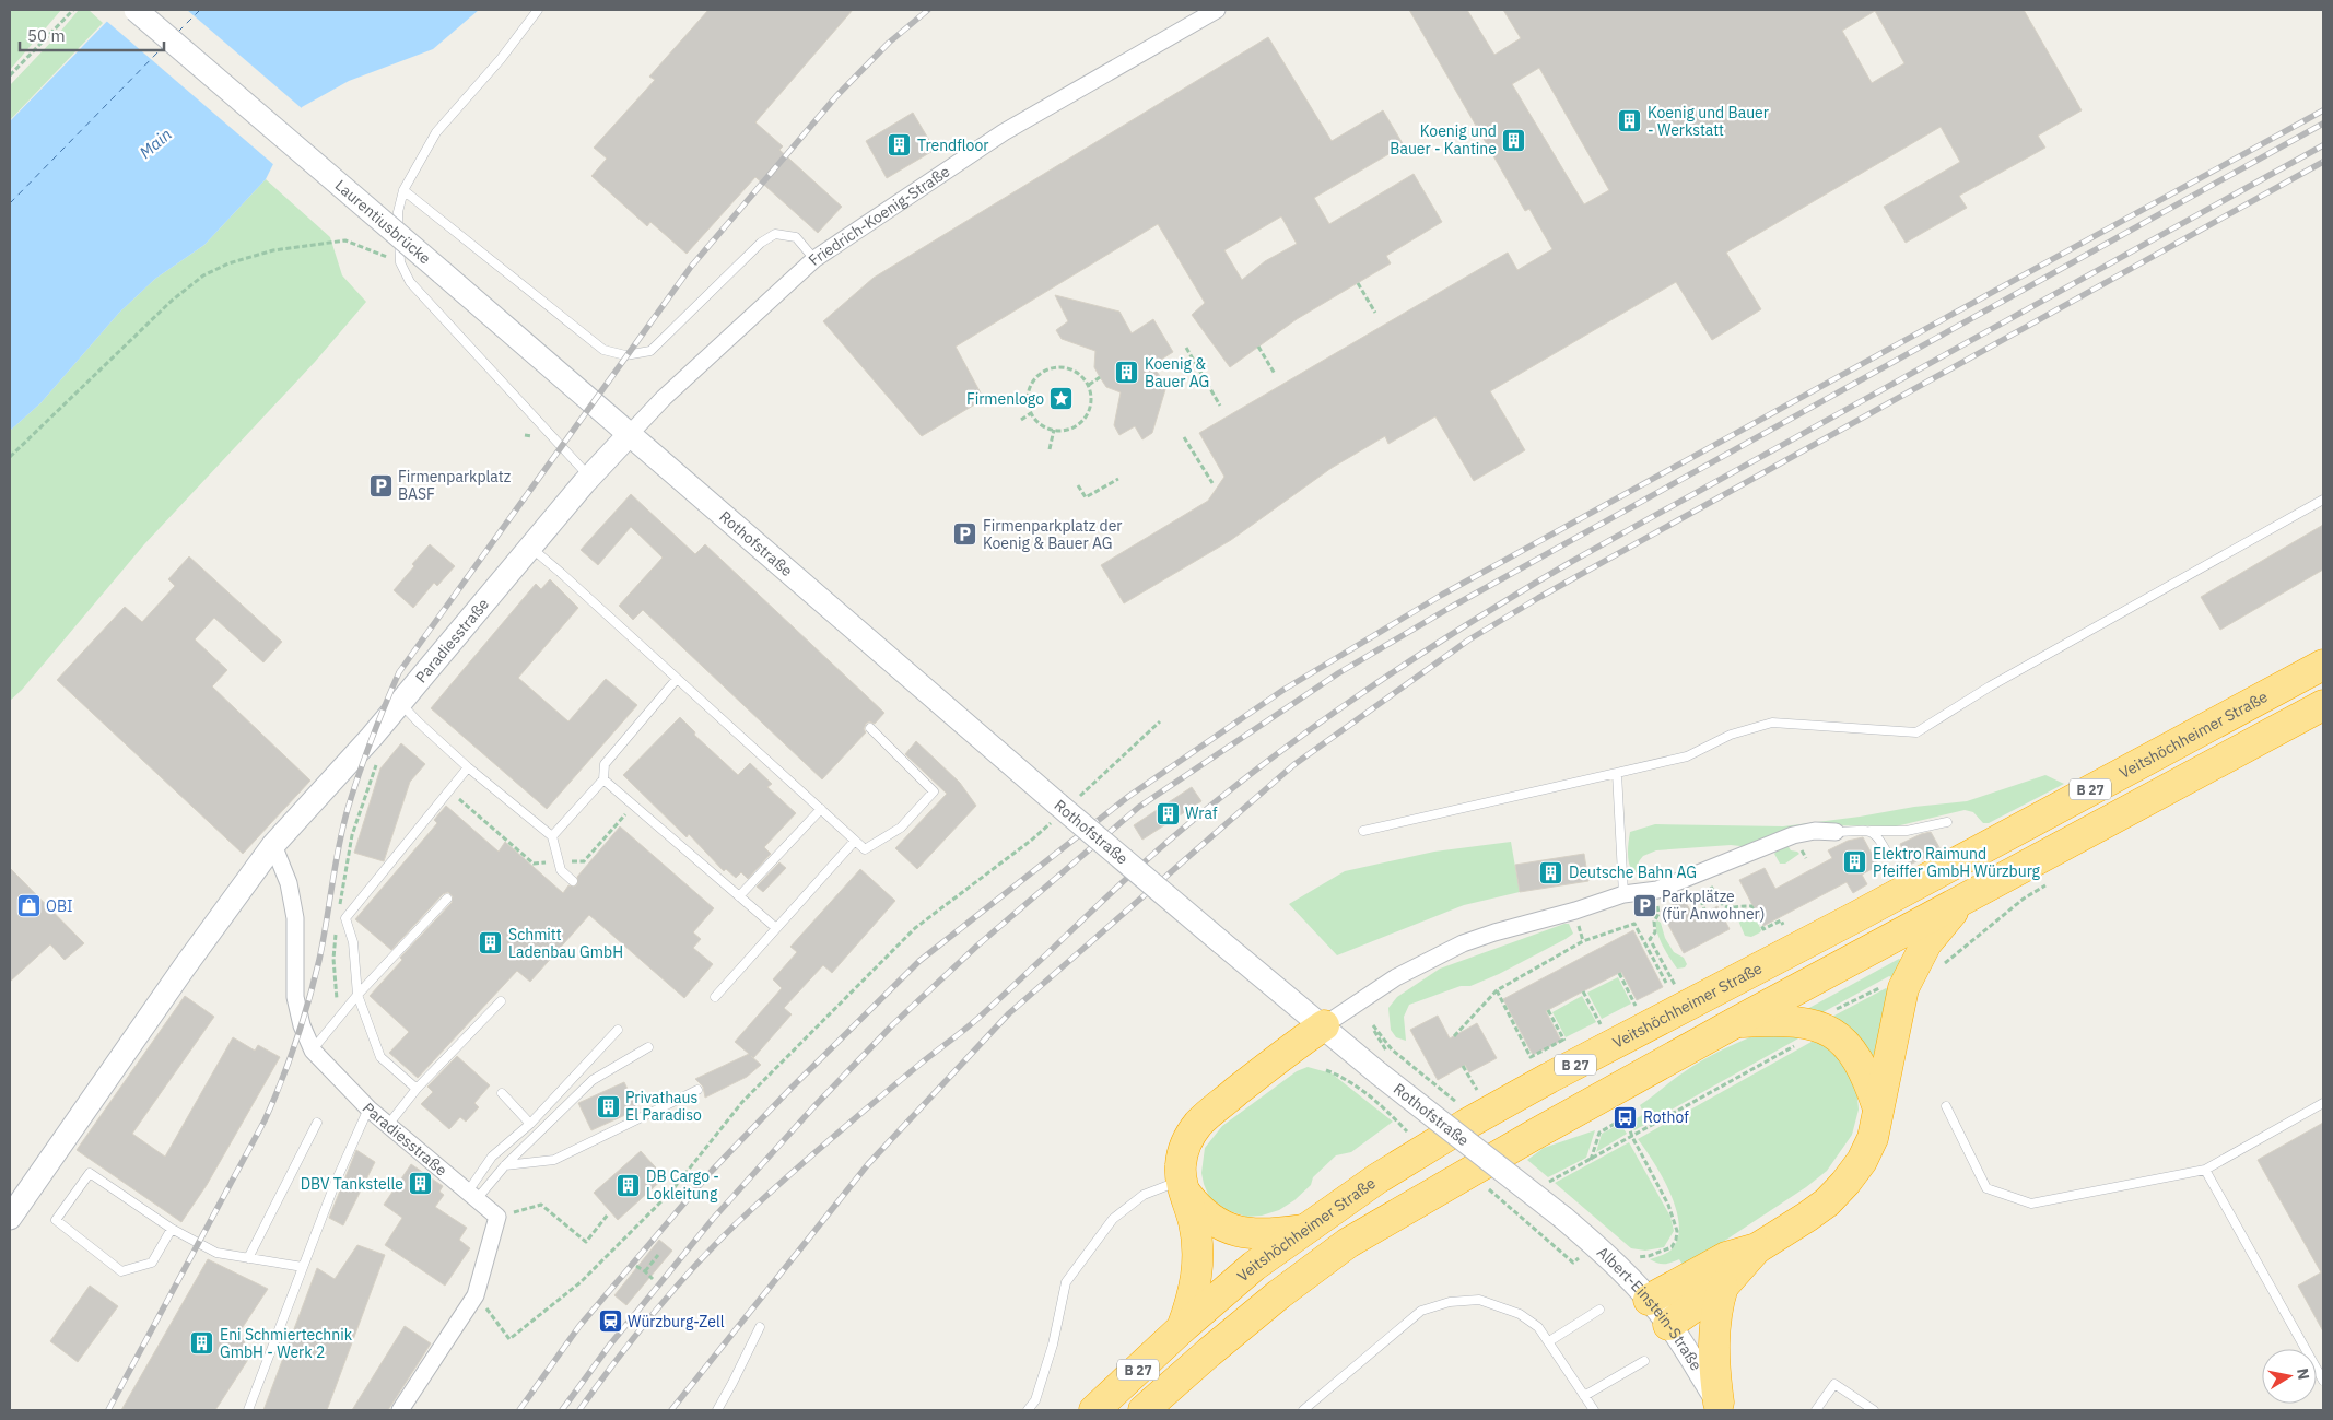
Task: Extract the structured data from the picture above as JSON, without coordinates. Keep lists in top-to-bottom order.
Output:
{
  "streets": {
    "highway": ["Veitshöchheimer Straße", "B 27"],
    "main road": [
      "Laurentiusbrücke",
      "Rothofstraße",
      "Paradiesstraße",
      "Albert-Einstein-Straße"
    ],
    "street": ["Friedrich-Koenig-Straße"]
  },
  "crossings": [
    ["Friedrich-Koenig-Straße", "Laurentiusbrücke"],
    ["Friedrich-Koenig-Straße", "Rothofstraße"],
    ["Friedrich-Koenig-Straße", "Paradiesstraße"],
    ["Laurentiusbrücke", "Rothofstraße"],
    ["Laurentiusbrücke", "Paradiesstraße"],
    ["Rothofstraße", "Paradiesstraße"],
    ["Rothofstraße", "Albert-Einstein-Straße"]
  ],
  "water": ["Main"],
  "places": {
    "building": [
      "Koenig und Bauer - Werkstatt",
      "Koenig und Bauer - Kantine",
      "Trendfloor",
      "Koenig & Bauer AG",
      "Wraf",
      "Elektro Raimund Pfeiffer GmbH Würzburg",
      "Deutsche Bahn AG",
      "Schmitt Ladenbau GmbH",
      "Privathaus El Paradiso",
      "DBV Tankstelle",
      "DB Cargo - Lokleitung",
      "Eni Schmiertechnik GmbH - Werk 2"
    ],
    "place": ["Firmenlogo"],
    "parking": ["Firmenparkplatz BASF", "Firmenparkplatz der Koenig & Bauer AG", "Parkplätze (für Anwohner)"],
    "shop": ["OBI"],
    "bus stop": ["Rothof"],
    "station": ["Würzburg-Zell"]
  },
  "scale_bar": "50 m",
  "north": "right"
}
